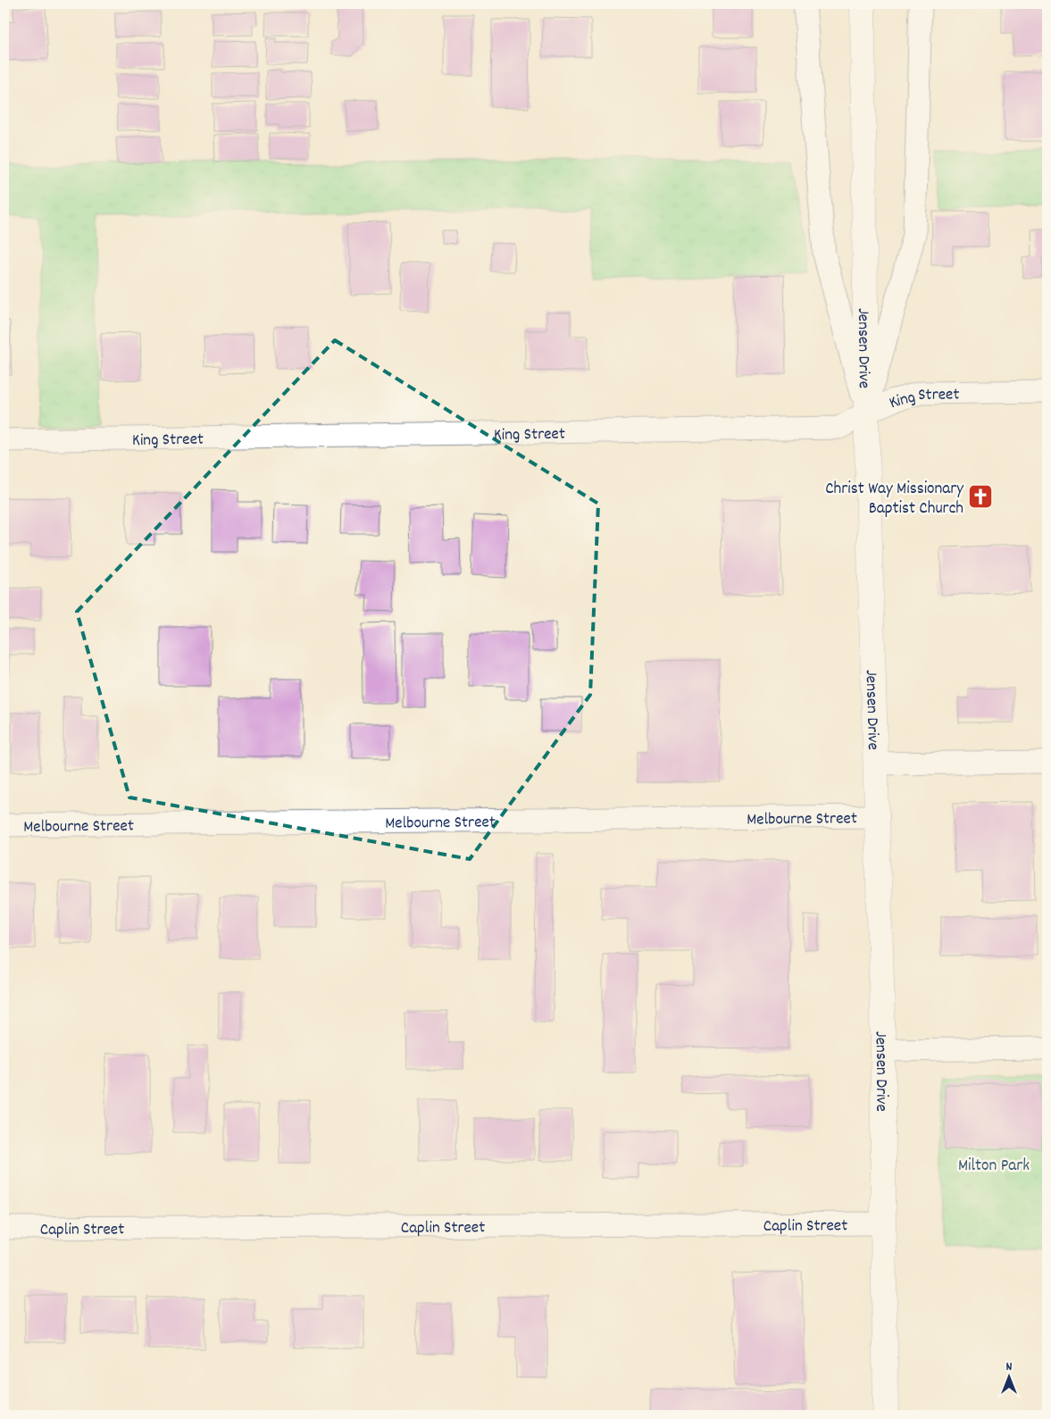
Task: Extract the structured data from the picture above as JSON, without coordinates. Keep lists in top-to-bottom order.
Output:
{
  "streets": {
    "main road": ["Jensen Drive"],
    "street": ["King Street", "Melbourne Street", "Caplin Street"]
  },
  "crossings": [
    ["Jensen Drive", "King Street"],
    ["Jensen Drive", "Melbourne Street"],
    ["Jensen Drive", "Caplin Street"]
  ],
  "parks": ["Milton Park"],
  "places": {
    "church": ["Christ Way Missionary Baptist Church"]
  },
  "north": "top"
}
